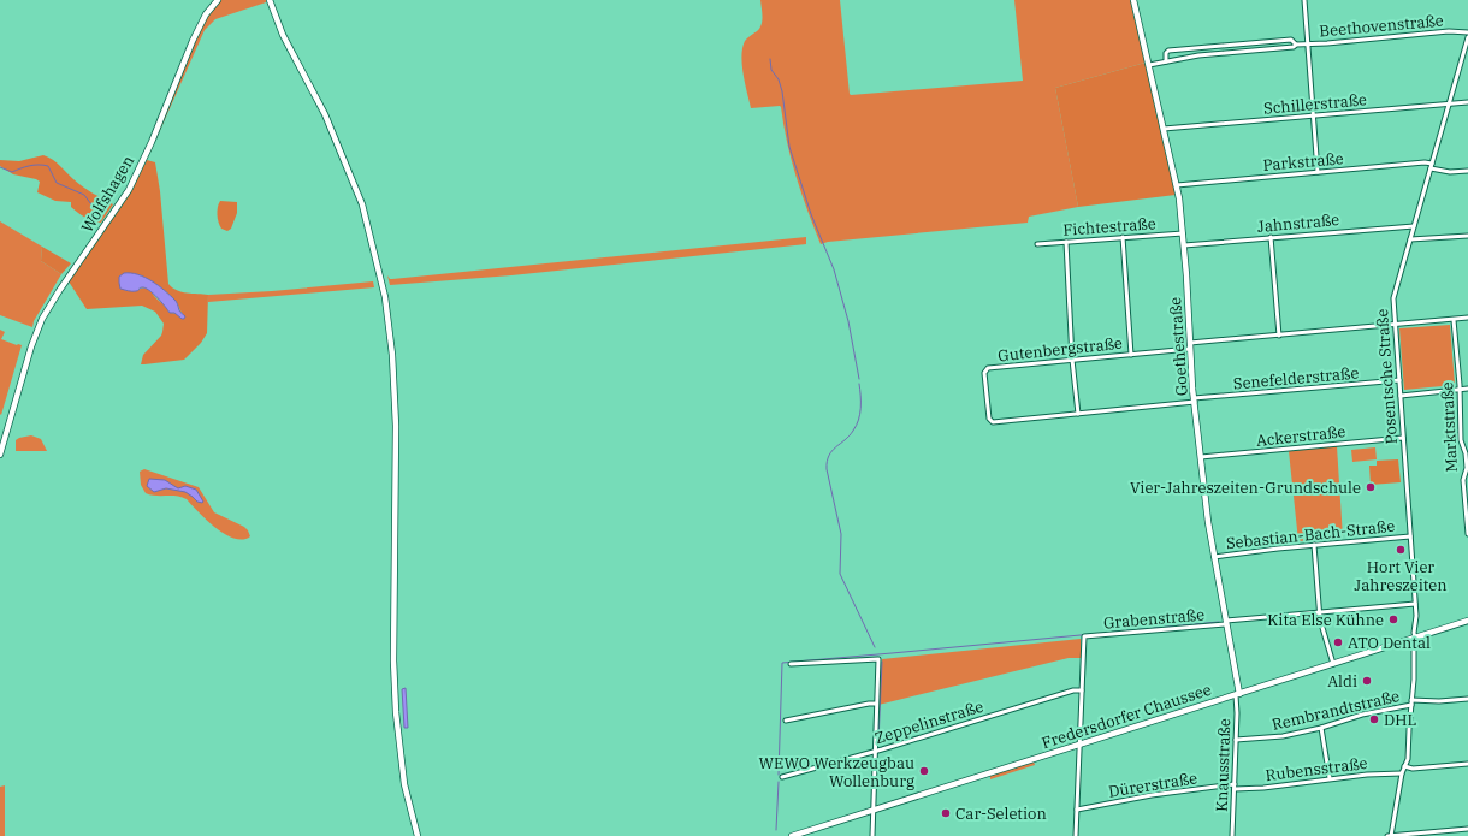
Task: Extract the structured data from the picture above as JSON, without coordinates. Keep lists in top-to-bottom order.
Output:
{
  "streets": {
    "main road": ["Wolfshagen", "Goethestraße", "Fredersdorfer Chaussee"],
    "street": [
      "Beethovenstraße",
      "Schillerstraße",
      "Parkstraße",
      "Jahnstraße",
      "Fichtestraße",
      "Gutenbergstraße",
      "Posentsche Straße",
      "Senefelderstraße",
      "Marktstraße",
      "Ackerstraße",
      "Sebastian-Bach-Straße",
      "Grabenstraße",
      "Rembrandtstraße",
      "Zeppelinstraße",
      "Knausstraße",
      "Rubensstraße",
      "Dürerstraße"
    ]
  },
  "crossings": [
    ["Beethovenstraße", "Goethestraße"],
    ["Schillerstraße", "Goethestraße"],
    ["Schillerstraße", "Posentsche Straße"],
    ["Parkstraße", "Goethestraße"],
    ["Parkstraße", "Posentsche Straße"],
    ["Jahnstraße", "Goethestraße"],
    ["Jahnstraße", "Posentsche Straße"],
    ["Fichtestraße", "Goethestraße"],
    ["Goethestraße", "Gutenbergstraße"],
    ["Goethestraße", "Senefelderstraße"],
    ["Goethestraße", "Ackerstraße"],
    ["Goethestraße", "Sebastian-Bach-Straße"],
    ["Goethestraße", "Grabenstraße"],
    ["Goethestraße", "Fredersdorfer Chaussee"],
    ["Goethestraße", "Knausstraße"],
    ["Gutenbergstraße", "Posentsche Straße"],
    ["Gutenbergstraße", "Senefelderstraße"],
    ["Gutenbergstraße", "Marktstraße"],
    ["Posentsche Straße", "Senefelderstraße"],
    ["Posentsche Straße", "Ackerstraße"],
    ["Posentsche Straße", "Sebastian-Bach-Straße"],
    ["Posentsche Straße", "Grabenstraße"],
    ["Posentsche Straße", "Rembrandtstraße"],
    ["Posentsche Straße", "Fredersdorfer Chaussee"],
    ["Posentsche Straße", "Rubensstraße"],
    ["Grabenstraße", "Zeppelinstraße"],
    ["Rembrandtstraße", "Knausstraße"],
    ["Fredersdorfer Chaussee", "Knausstraße"],
    ["Knausstraße", "Rubensstraße"],
    ["Knausstraße", "Dürerstraße"],
    ["Rubensstraße", "Dürerstraße"]
  ],
  "places": [
    "Vier-Jahreszeiten-Grundschule",
    "Hort Vier Jahreszeiten",
    "Kita Else Kühne",
    "ATO Dental",
    "Aldi",
    "DHL",
    "WEWO Werkzeugbau Wollenburg",
    "Car-Seletion"
  ]
}
